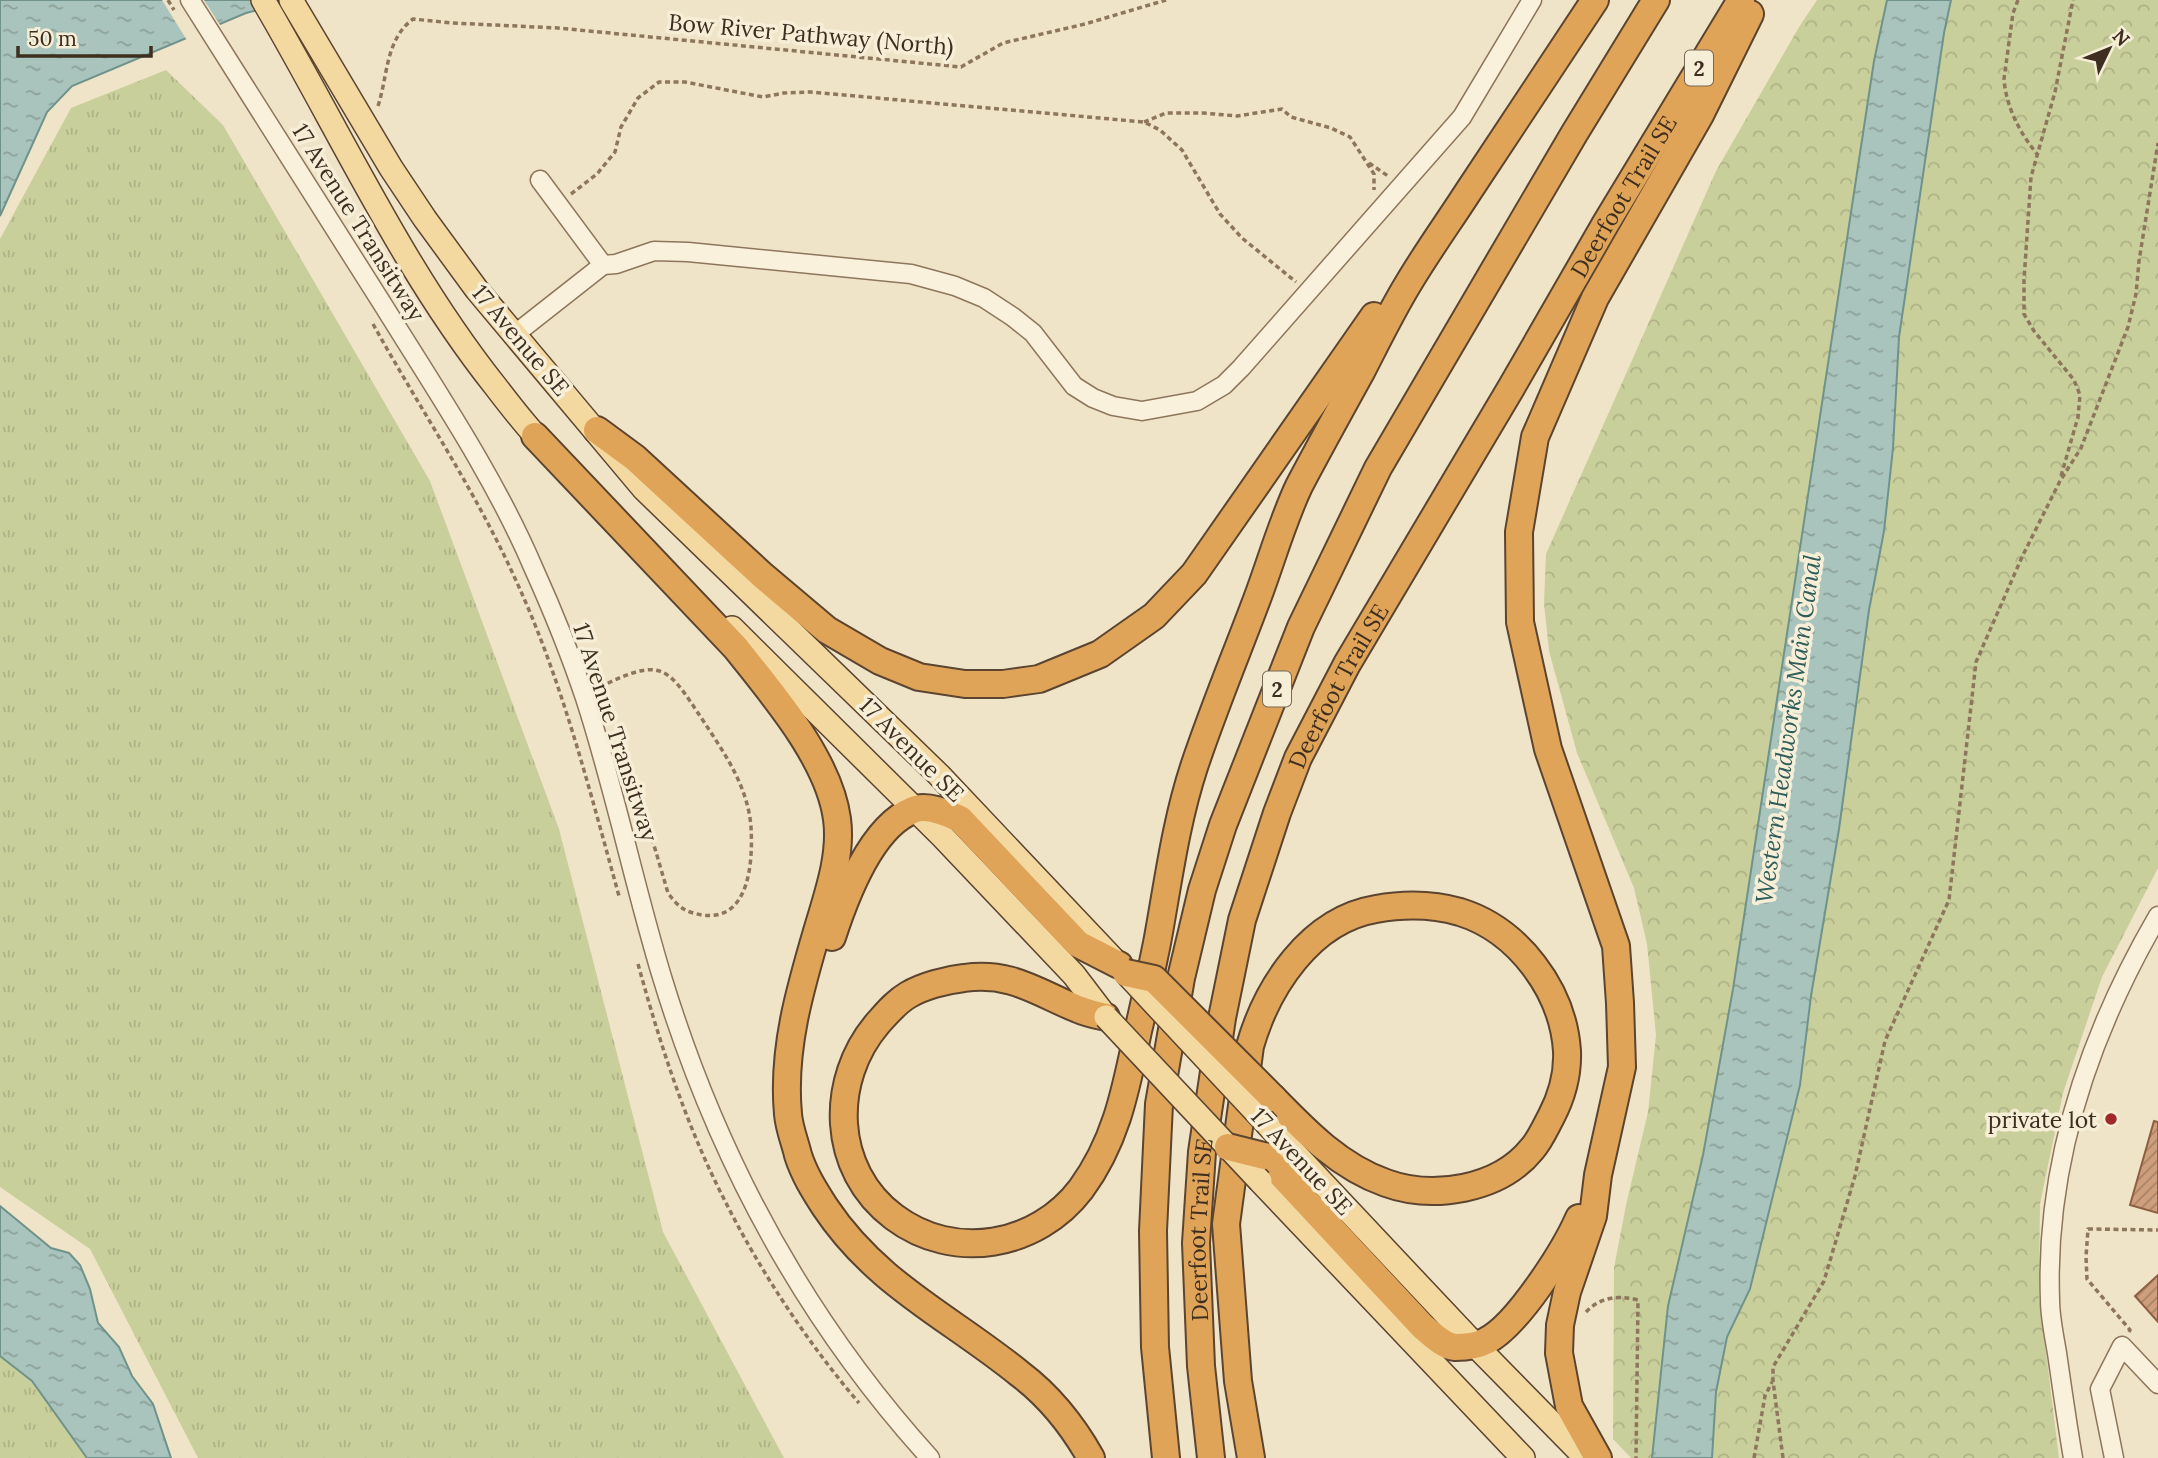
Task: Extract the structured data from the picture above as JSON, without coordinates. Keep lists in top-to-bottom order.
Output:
{
  "streets": {
    "highway": ["2", "Deerfoot Trail SE"],
    "main road": ["17 Avenue SE"],
    "street": ["17 Avenue Transitway"],
    "path": ["Bow River Pathway (North)"]
  },
  "water": ["Western Headworks Main Canal"],
  "places": ["private lot"],
  "scale_bar": "50 m",
  "north": "top right"
}
